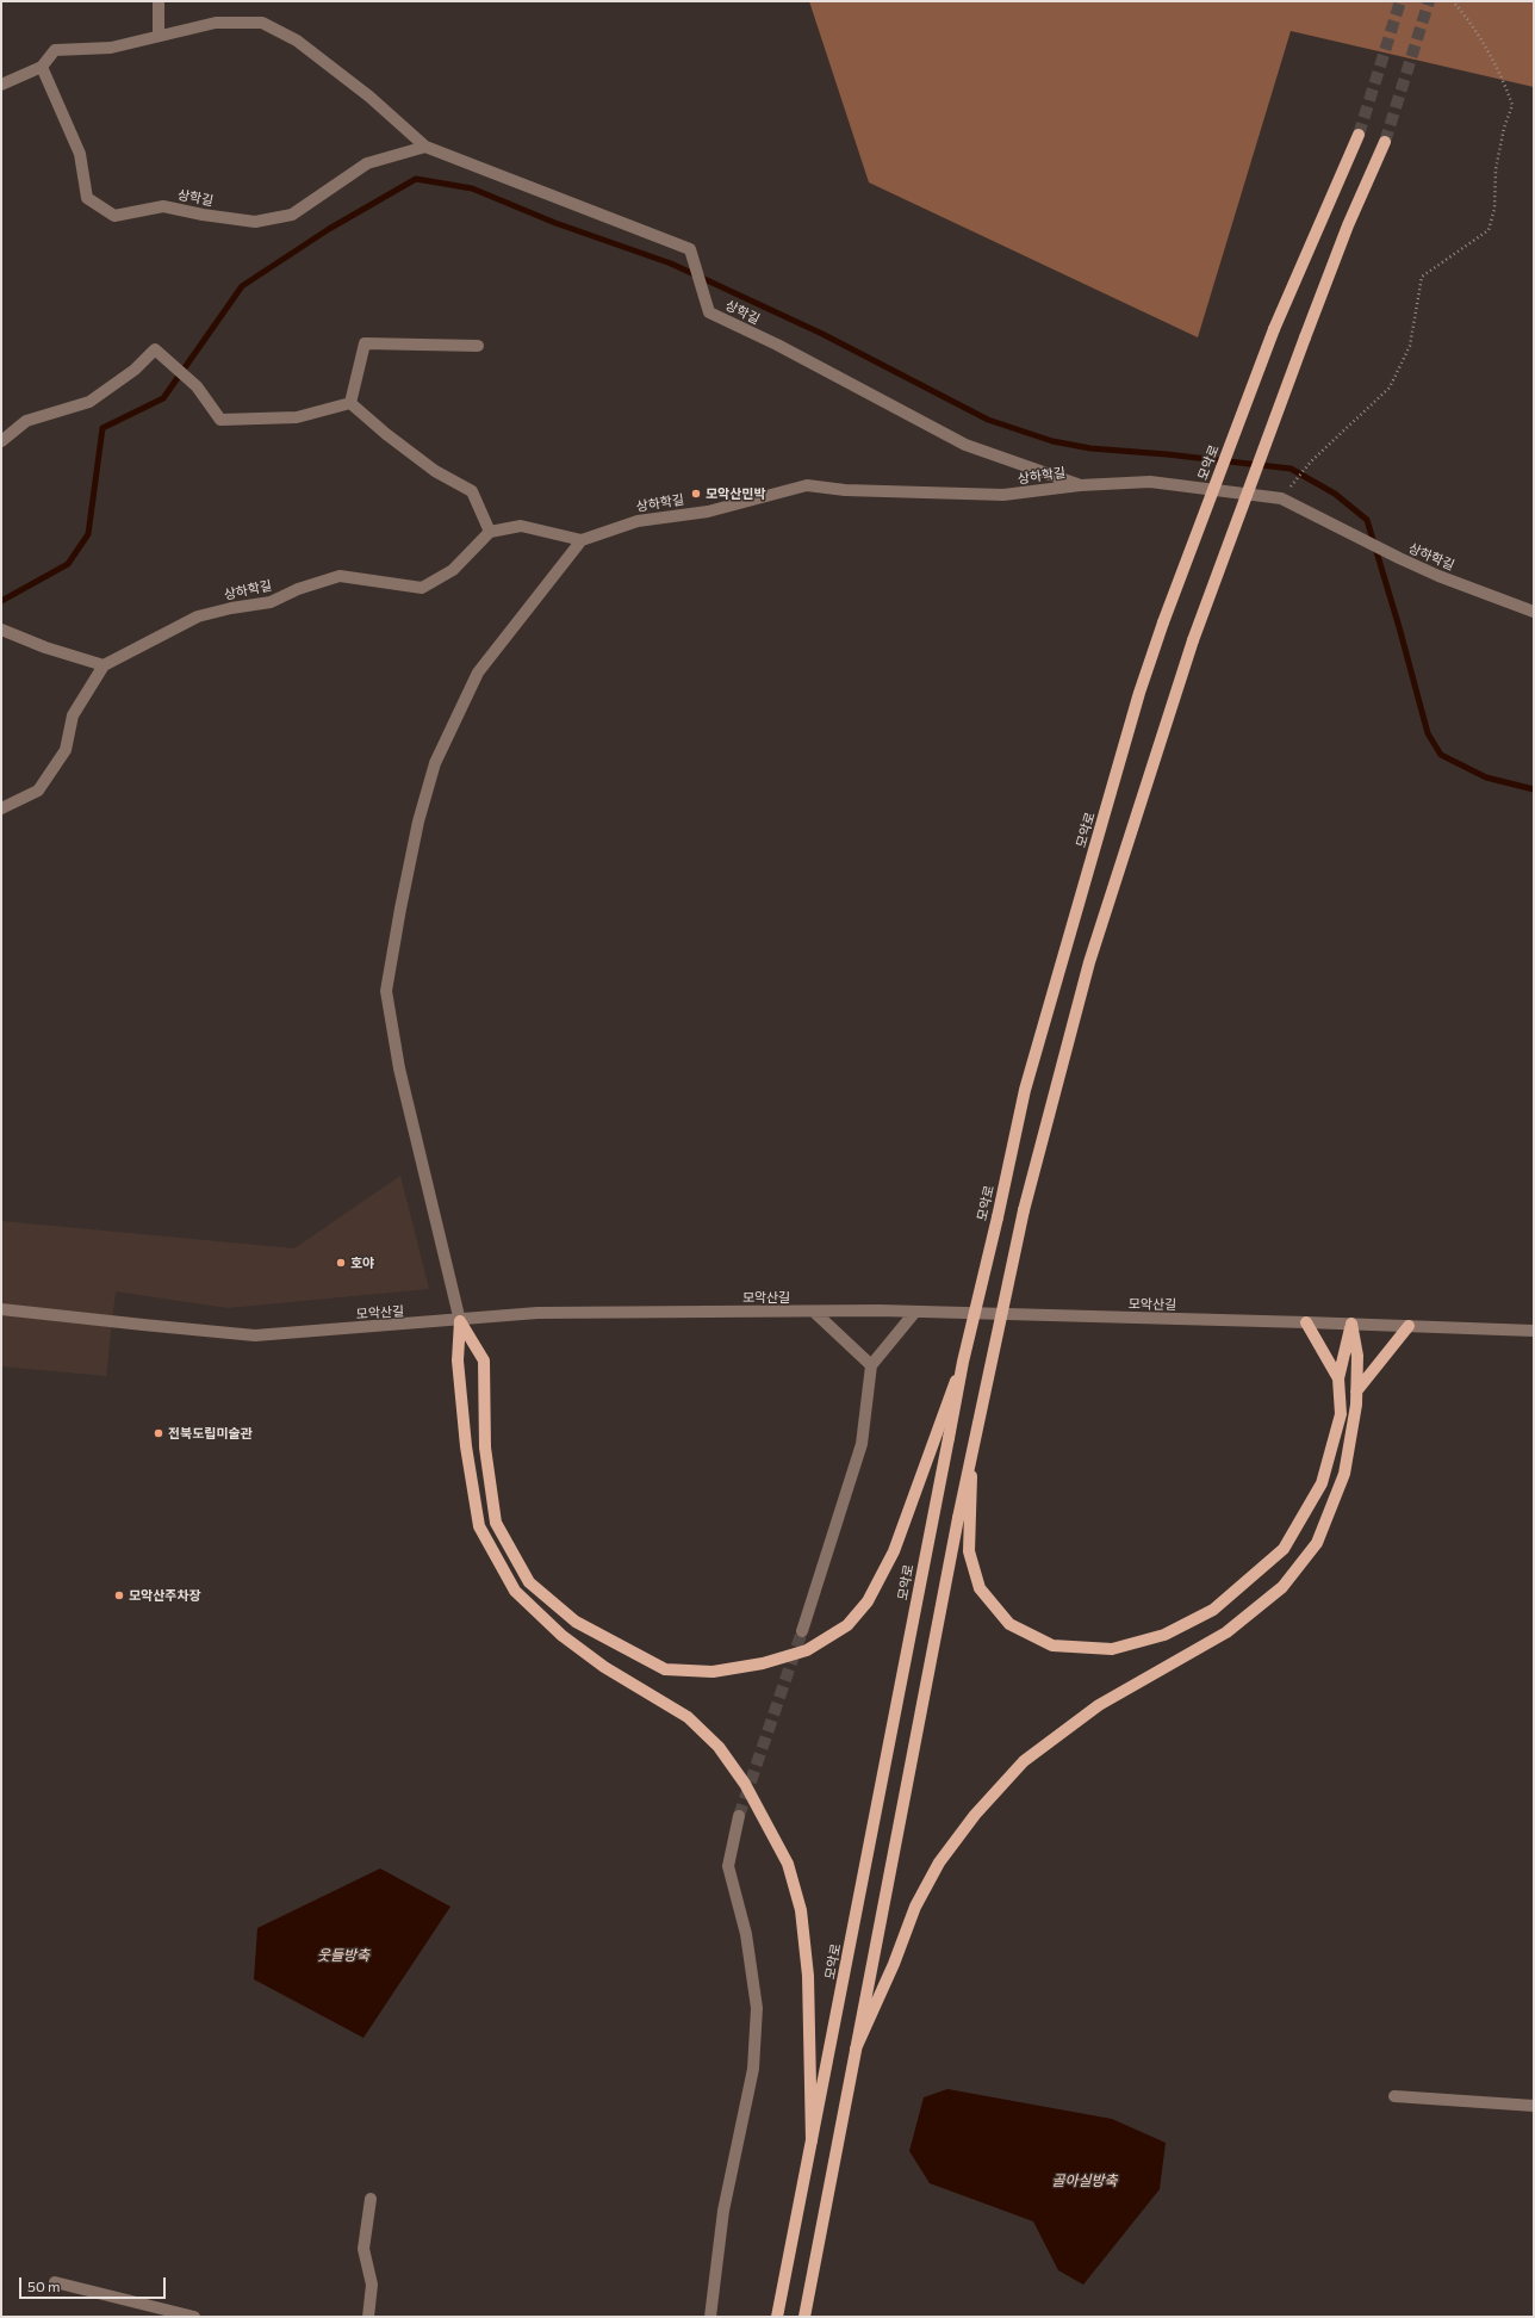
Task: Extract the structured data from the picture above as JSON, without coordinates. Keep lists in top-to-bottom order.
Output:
{
  "streets": {
    "main road": ["모악로"],
    "street": ["상학길", "상하학길", "모악산길"]
  },
  "crossings": [
    ["상학길", "상하학길"]
  ],
  "water": ["웃들방축", "골아실방축"],
  "places": [
    "모악산민박",
    "호야",
    "전북도립미술관",
    "모악산주차장"
  ],
  "scale_bar": "50 m"
}
